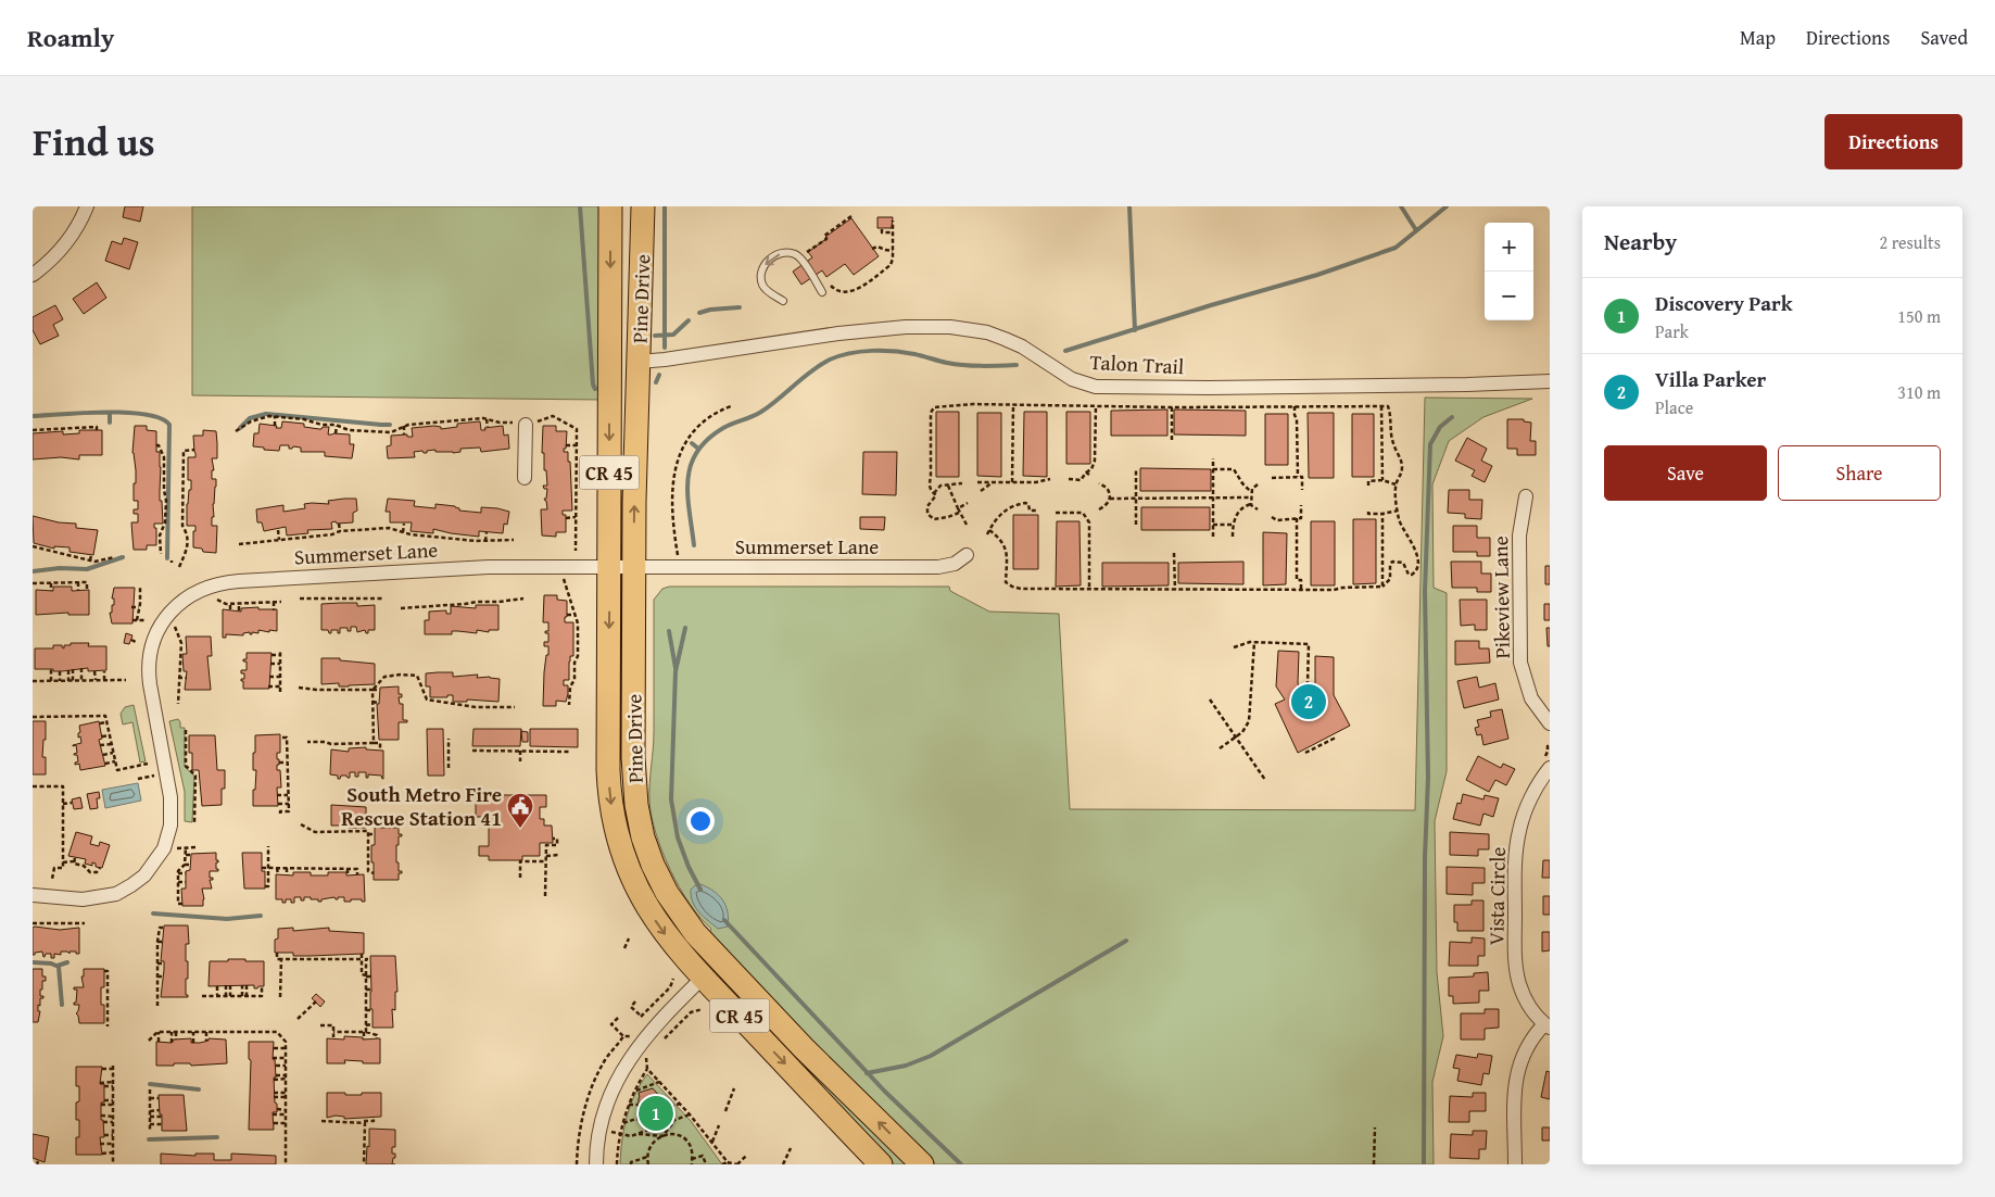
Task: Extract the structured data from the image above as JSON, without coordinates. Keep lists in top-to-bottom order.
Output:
{
  "streets": {
    "main road": ["Pine Drive", "CR 45"],
    "street": [
      "Talon Trail",
      "Summerset Lane",
      "Pikeview Lane",
      "Vista Circle"
    ]
  },
  "crossings": [
    ["Pine Drive", "Talon Trail"],
    ["Pine Drive", "Summerset Lane"]
  ],
  "places": {
    "public building": ["South Metro Fire Rescue Station 41"]
  },
  "page": {
    "header": "Roamly",
    "nav": ["Map", "Directions", "Saved"],
    "title": "Find us",
    "buttons": [
      "Directions",
      ["Save", "Share"]
    ],
    "heading": ["Nearby", "2 results"],
    "map_buttons": ["+", "−"],
    "list": [
      {
        "mark": "1",
        "name": "Discovery Park",
        "note": "Park",
        "value": "150 m"
      },
      {
        "mark": "2",
        "name": "Villa Parker",
        "note": "Place",
        "value": "310 m"
      }
    ],
    "pins": ["2", "1"]
  }
}
